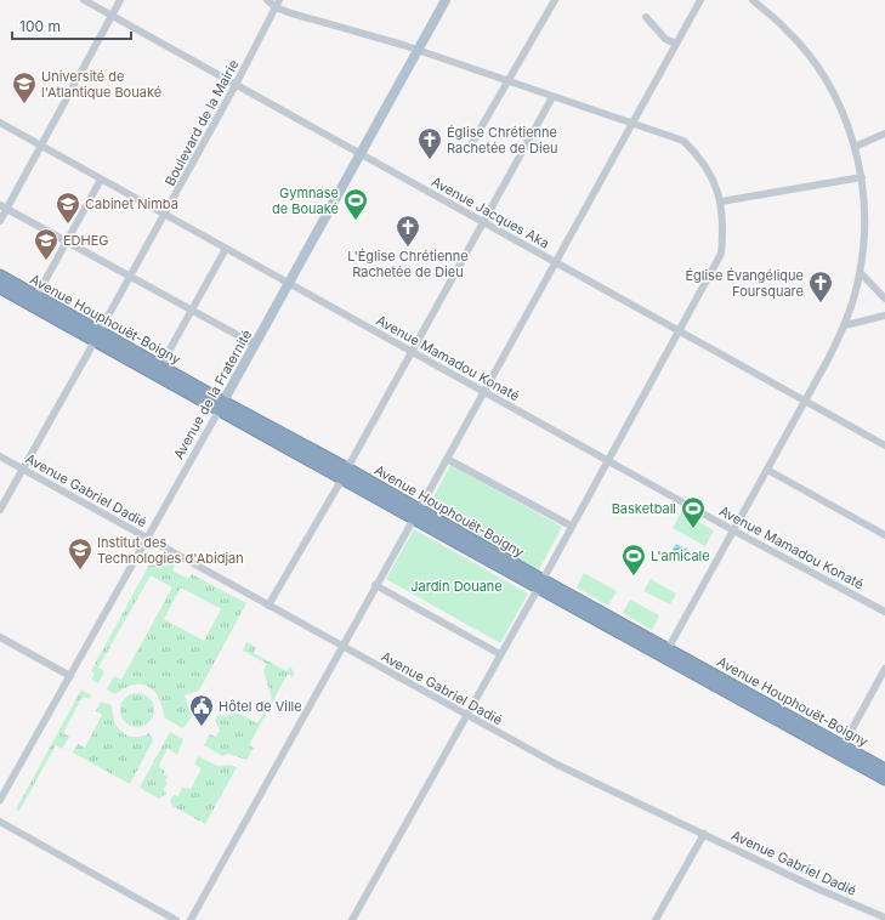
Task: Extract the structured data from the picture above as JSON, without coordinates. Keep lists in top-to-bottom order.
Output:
{
  "streets": {
    "highway": ["Avenue Houphouët-Boigny"],
    "main road": ["Avenue de la Fraternité"],
    "street": [
      "Boulevard de la Mairie",
      "Avenue Jacques Aka",
      "Avenue Mamadou Konaté",
      "Avenue Gabriel Dadié"
    ]
  },
  "crossings": [
    ["Boulevard de la Mairie", "Avenue Jacques Aka"],
    ["Boulevard de la Mairie", "Avenue Houphouët-Boigny"],
    ["Boulevard de la Mairie", "Avenue Mamadou Konaté"],
    ["Boulevard de la Mairie", "Avenue Gabriel Dadié"],
    ["Avenue Jacques Aka", "Avenue de la Fraternité"],
    ["Avenue Houphouët-Boigny", "Avenue de la Fraternité"],
    ["Avenue Mamadou Konaté", "Avenue de la Fraternité"],
    ["Avenue de la Fraternité", "Avenue Gabriel Dadié"]
  ],
  "parks": ["Jardin Douane"],
  "places": {
    "school or university": [
      "Université de l'Atlantique Bouaké",
      "Cabinet Nimba",
      "EDHEG",
      "Institut des Technologies d'Abidjan"
    ],
    "church": ["Église Chrétienne Rachetée de Dieu", "L'Église Chrétienne Rachetée de Dieu", "Église Évangélique Foursquare"],
    "sports": ["Gymnase de Bouaké", "Basketball", "L'amicale"],
    "public building": ["Hôtel de Ville"]
  },
  "scale_bar": "100 m"
}
